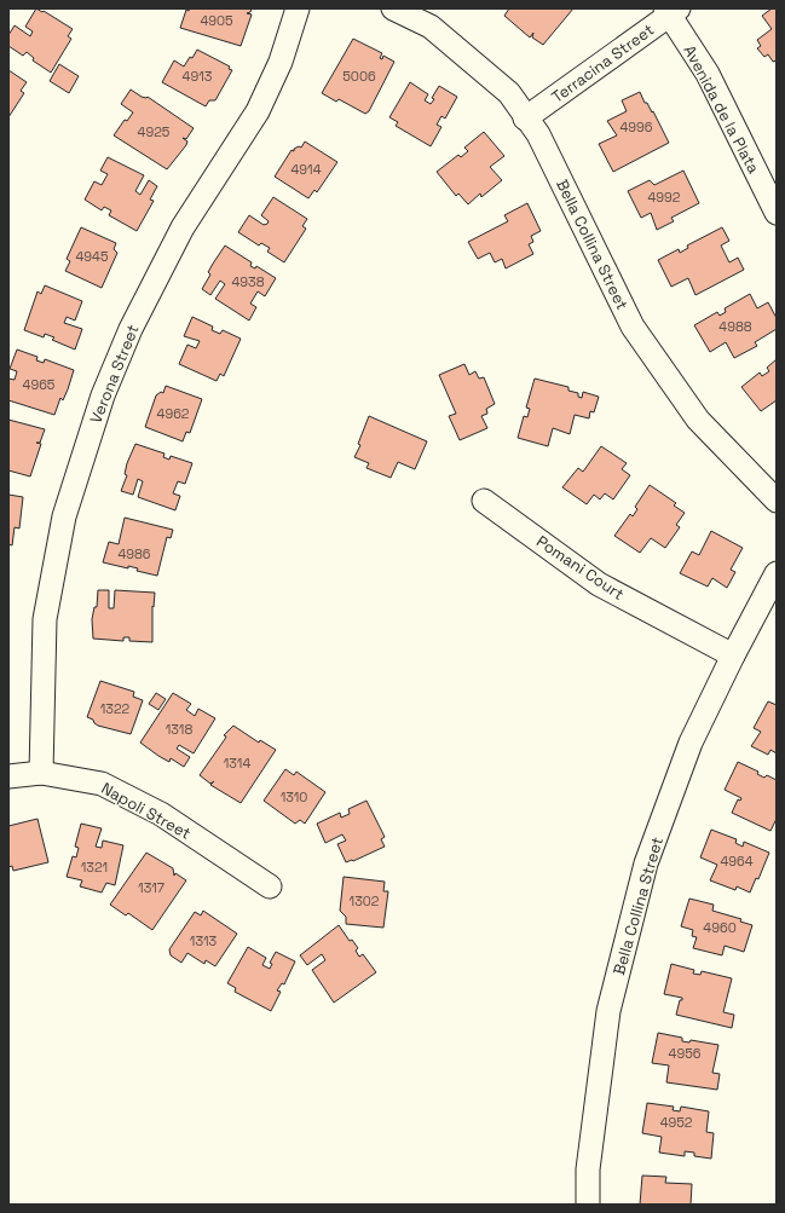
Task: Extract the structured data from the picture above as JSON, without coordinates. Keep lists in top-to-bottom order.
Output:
{
  "streets": {
    "street": [
      "Terracina Street",
      "Avenida de la Plata",
      "Bella Collina Street",
      "Verona Street",
      "Pomani Court",
      "Napoli Street"
    ]
  },
  "crossings": [
    ["Terracina Street", "Avenida de la Plata"],
    ["Terracina Street", "Bella Collina Street"],
    ["Bella Collina Street", "Pomani Court"],
    ["Verona Street", "Napoli Street"]
  ],
  "house_numbers": [
    "4905",
    "4913",
    "5006",
    "4996",
    "4925",
    "4914",
    "4992",
    "4945",
    "4938",
    "4988",
    "4965",
    "4962",
    "4986",
    "1322",
    "1318",
    "1314",
    "1310",
    "4964",
    "1321",
    "1317",
    "1302",
    "4960",
    "1313",
    "4956",
    "4952"
  ]
}
